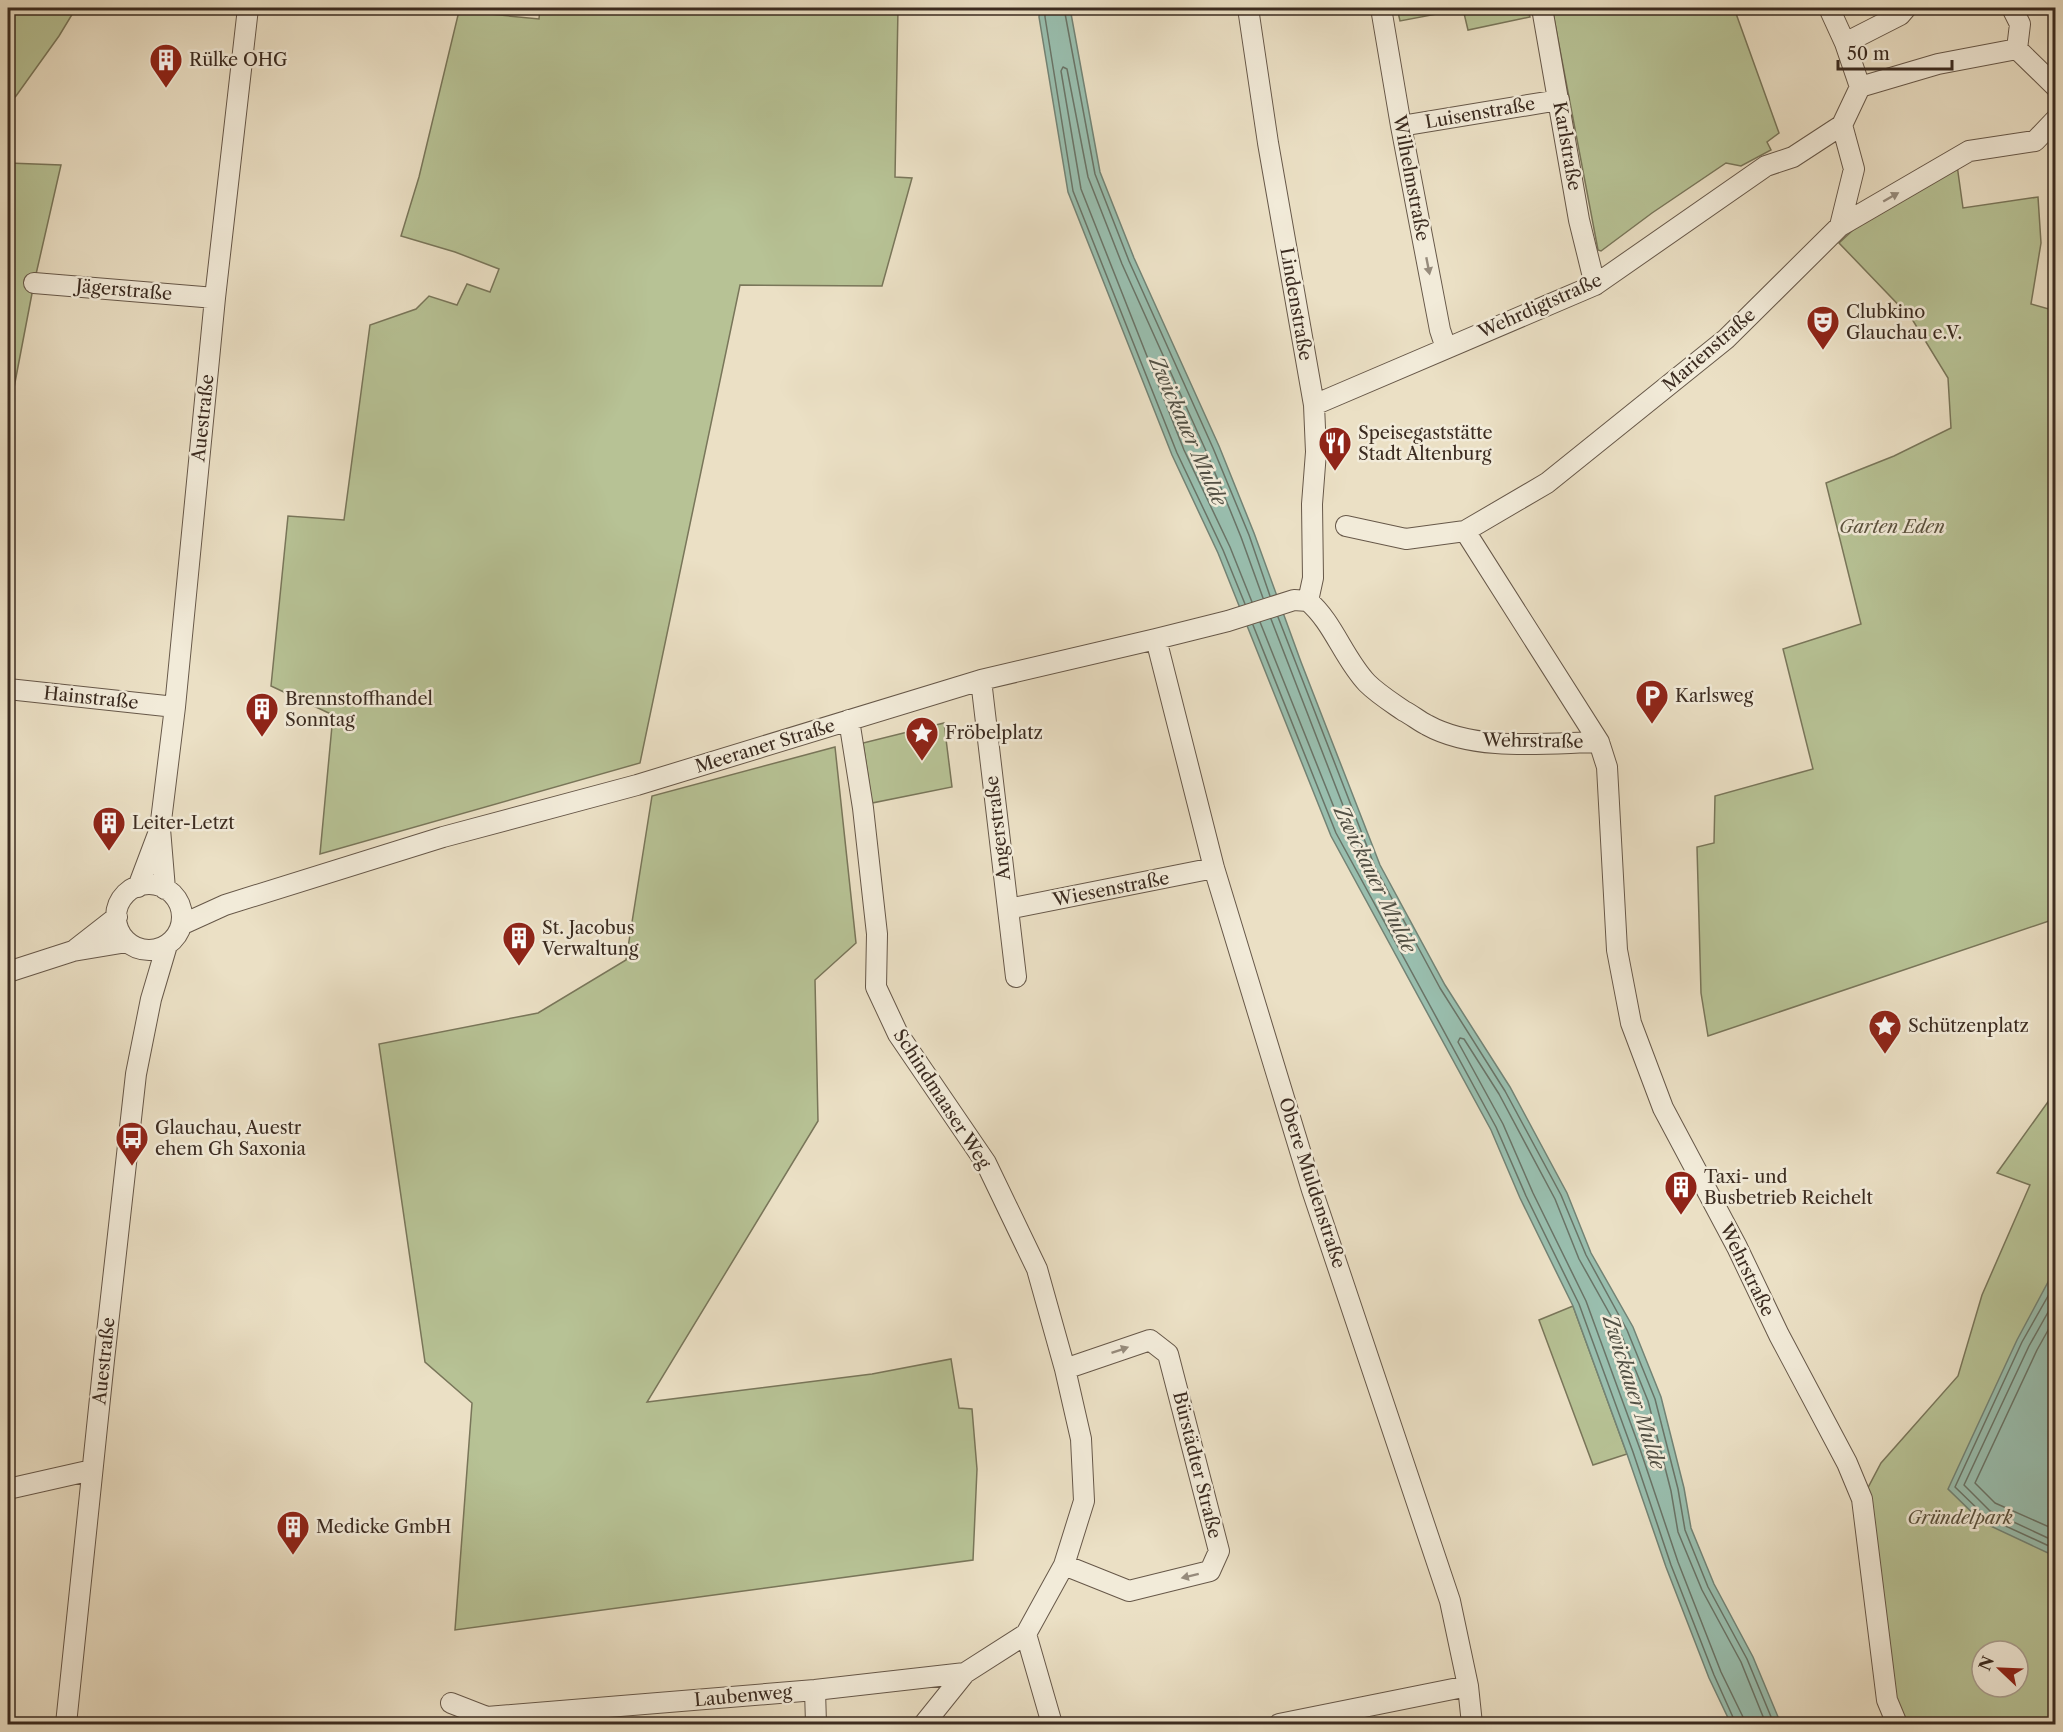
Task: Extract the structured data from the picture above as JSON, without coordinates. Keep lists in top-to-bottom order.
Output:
{
  "streets": {
    "street": [
      "Luisenstraße",
      "Karlstraße",
      "Wilhelmstraße",
      "Jägerstraße",
      "Lindenstraße",
      "Wehrdigtstraße",
      "Marienstraße",
      "Auestraße",
      "Hainstraße",
      "Wehrstraße",
      "Meeraner Straße",
      "Angerstraße",
      "Wiesenstraße",
      "Schindmaaser Weg",
      "Obere Muldenstraße",
      "Bürstädter Straße",
      "Laubenweg"
    ]
  },
  "crossings": [
    ["Luisenstraße", "Karlstraße"],
    ["Luisenstraße", "Wilhelmstraße"],
    ["Karlstraße", "Wehrdigtstraße"],
    ["Wilhelmstraße", "Wehrdigtstraße"],
    ["Jägerstraße", "Auestraße"],
    ["Lindenstraße", "Wehrdigtstraße"],
    ["Lindenstraße", "Wehrstraße"],
    ["Lindenstraße", "Meeraner Straße"],
    ["Marienstraße", "Wehrstraße"],
    ["Auestraße", "Hainstraße"],
    ["Auestraße", "Meeraner Straße"],
    ["Wehrstraße", "Meeraner Straße"],
    ["Meeraner Straße", "Angerstraße"],
    ["Meeraner Straße", "Schindmaaser Weg"],
    ["Meeraner Straße", "Obere Muldenstraße"],
    ["Angerstraße", "Wiesenstraße"],
    ["Wiesenstraße", "Obere Muldenstraße"],
    ["Schindmaaser Weg", "Bürstädter Straße"],
    ["Schindmaaser Weg", "Laubenweg"]
  ],
  "one_way": ["Wilhelmstraße"],
  "water": ["Zwickauer Mulde"],
  "parks": ["Garten Eden", "Gründelpark"],
  "places": {
    "building": [
      "Rülke OHG",
      "Brennstoffhandel Sonntag",
      "Leiter-Letzt",
      "St. Jacobus Verwaltung",
      "Taxi- und Busbetrieb Reichelt",
      "Medicke GmbH"
    ],
    "theatre": ["Clubkino Glauchau e.V."],
    "restaurant": ["Speisegaststätte Stadt Altenburg"],
    "parking": ["Karlsweg"],
    "place": ["Fröbelplatz", "Schützenplatz"],
    "bus stop": ["Glauchau, Auestr ehem Gh Saxonia"]
  },
  "scale_bar": "50 m",
  "north": "top left"
}
